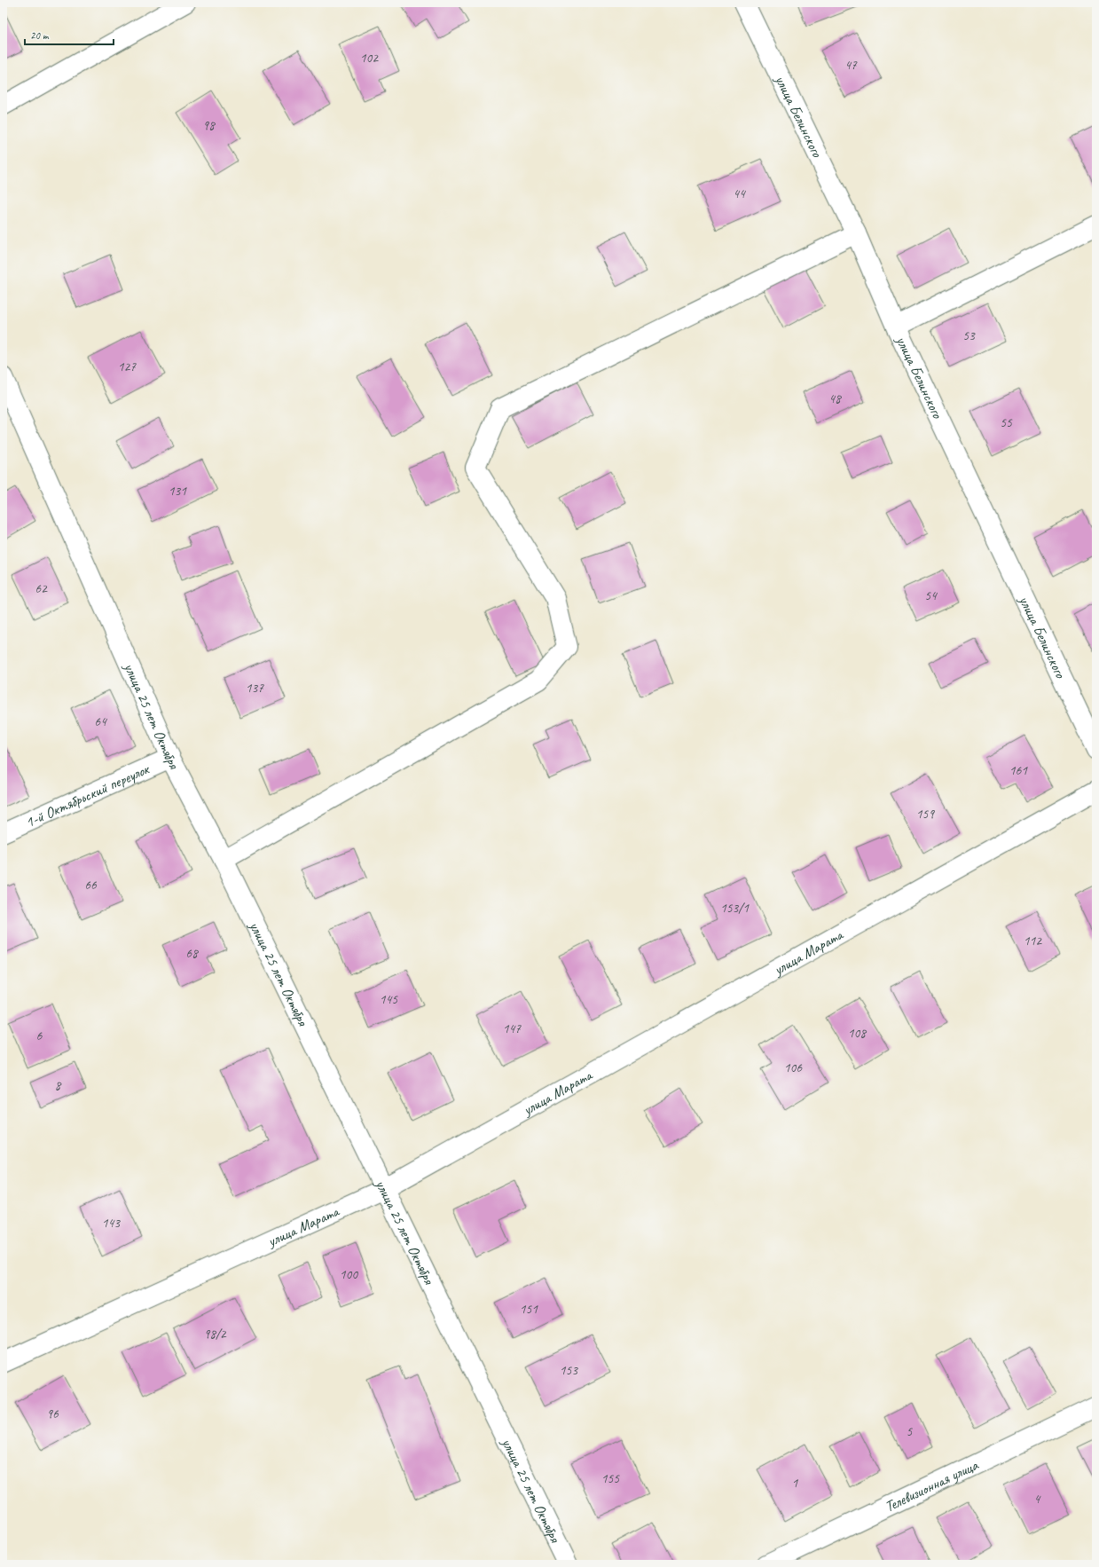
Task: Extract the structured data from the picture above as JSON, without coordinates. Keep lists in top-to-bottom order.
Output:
{
  "streets": {
    "street": [
      "улица Белинского",
      "улица 25 лет Октября",
      "1-й Октябрьский переулок",
      "улица Марата",
      "Телевизионная улица"
    ]
  },
  "crossings": [
    ["улица 25 лет Октября", "1-й Октябрьский переулок"],
    ["улица 25 лет Октября", "улица Марата"]
  ],
  "house_numbers": [
    "102",
    "47",
    "98",
    "44",
    "53",
    "127",
    "48",
    "55",
    "131",
    "62",
    "54",
    "137",
    "64",
    "161",
    "159",
    "66",
    "153/1",
    "112",
    "68",
    "145",
    "147",
    "108",
    "6",
    "106",
    "8",
    "143",
    "100",
    "151",
    "98/2",
    "153",
    "96",
    "5",
    "155",
    "1",
    "4"
  ],
  "scale_bar": "20 m"
}
